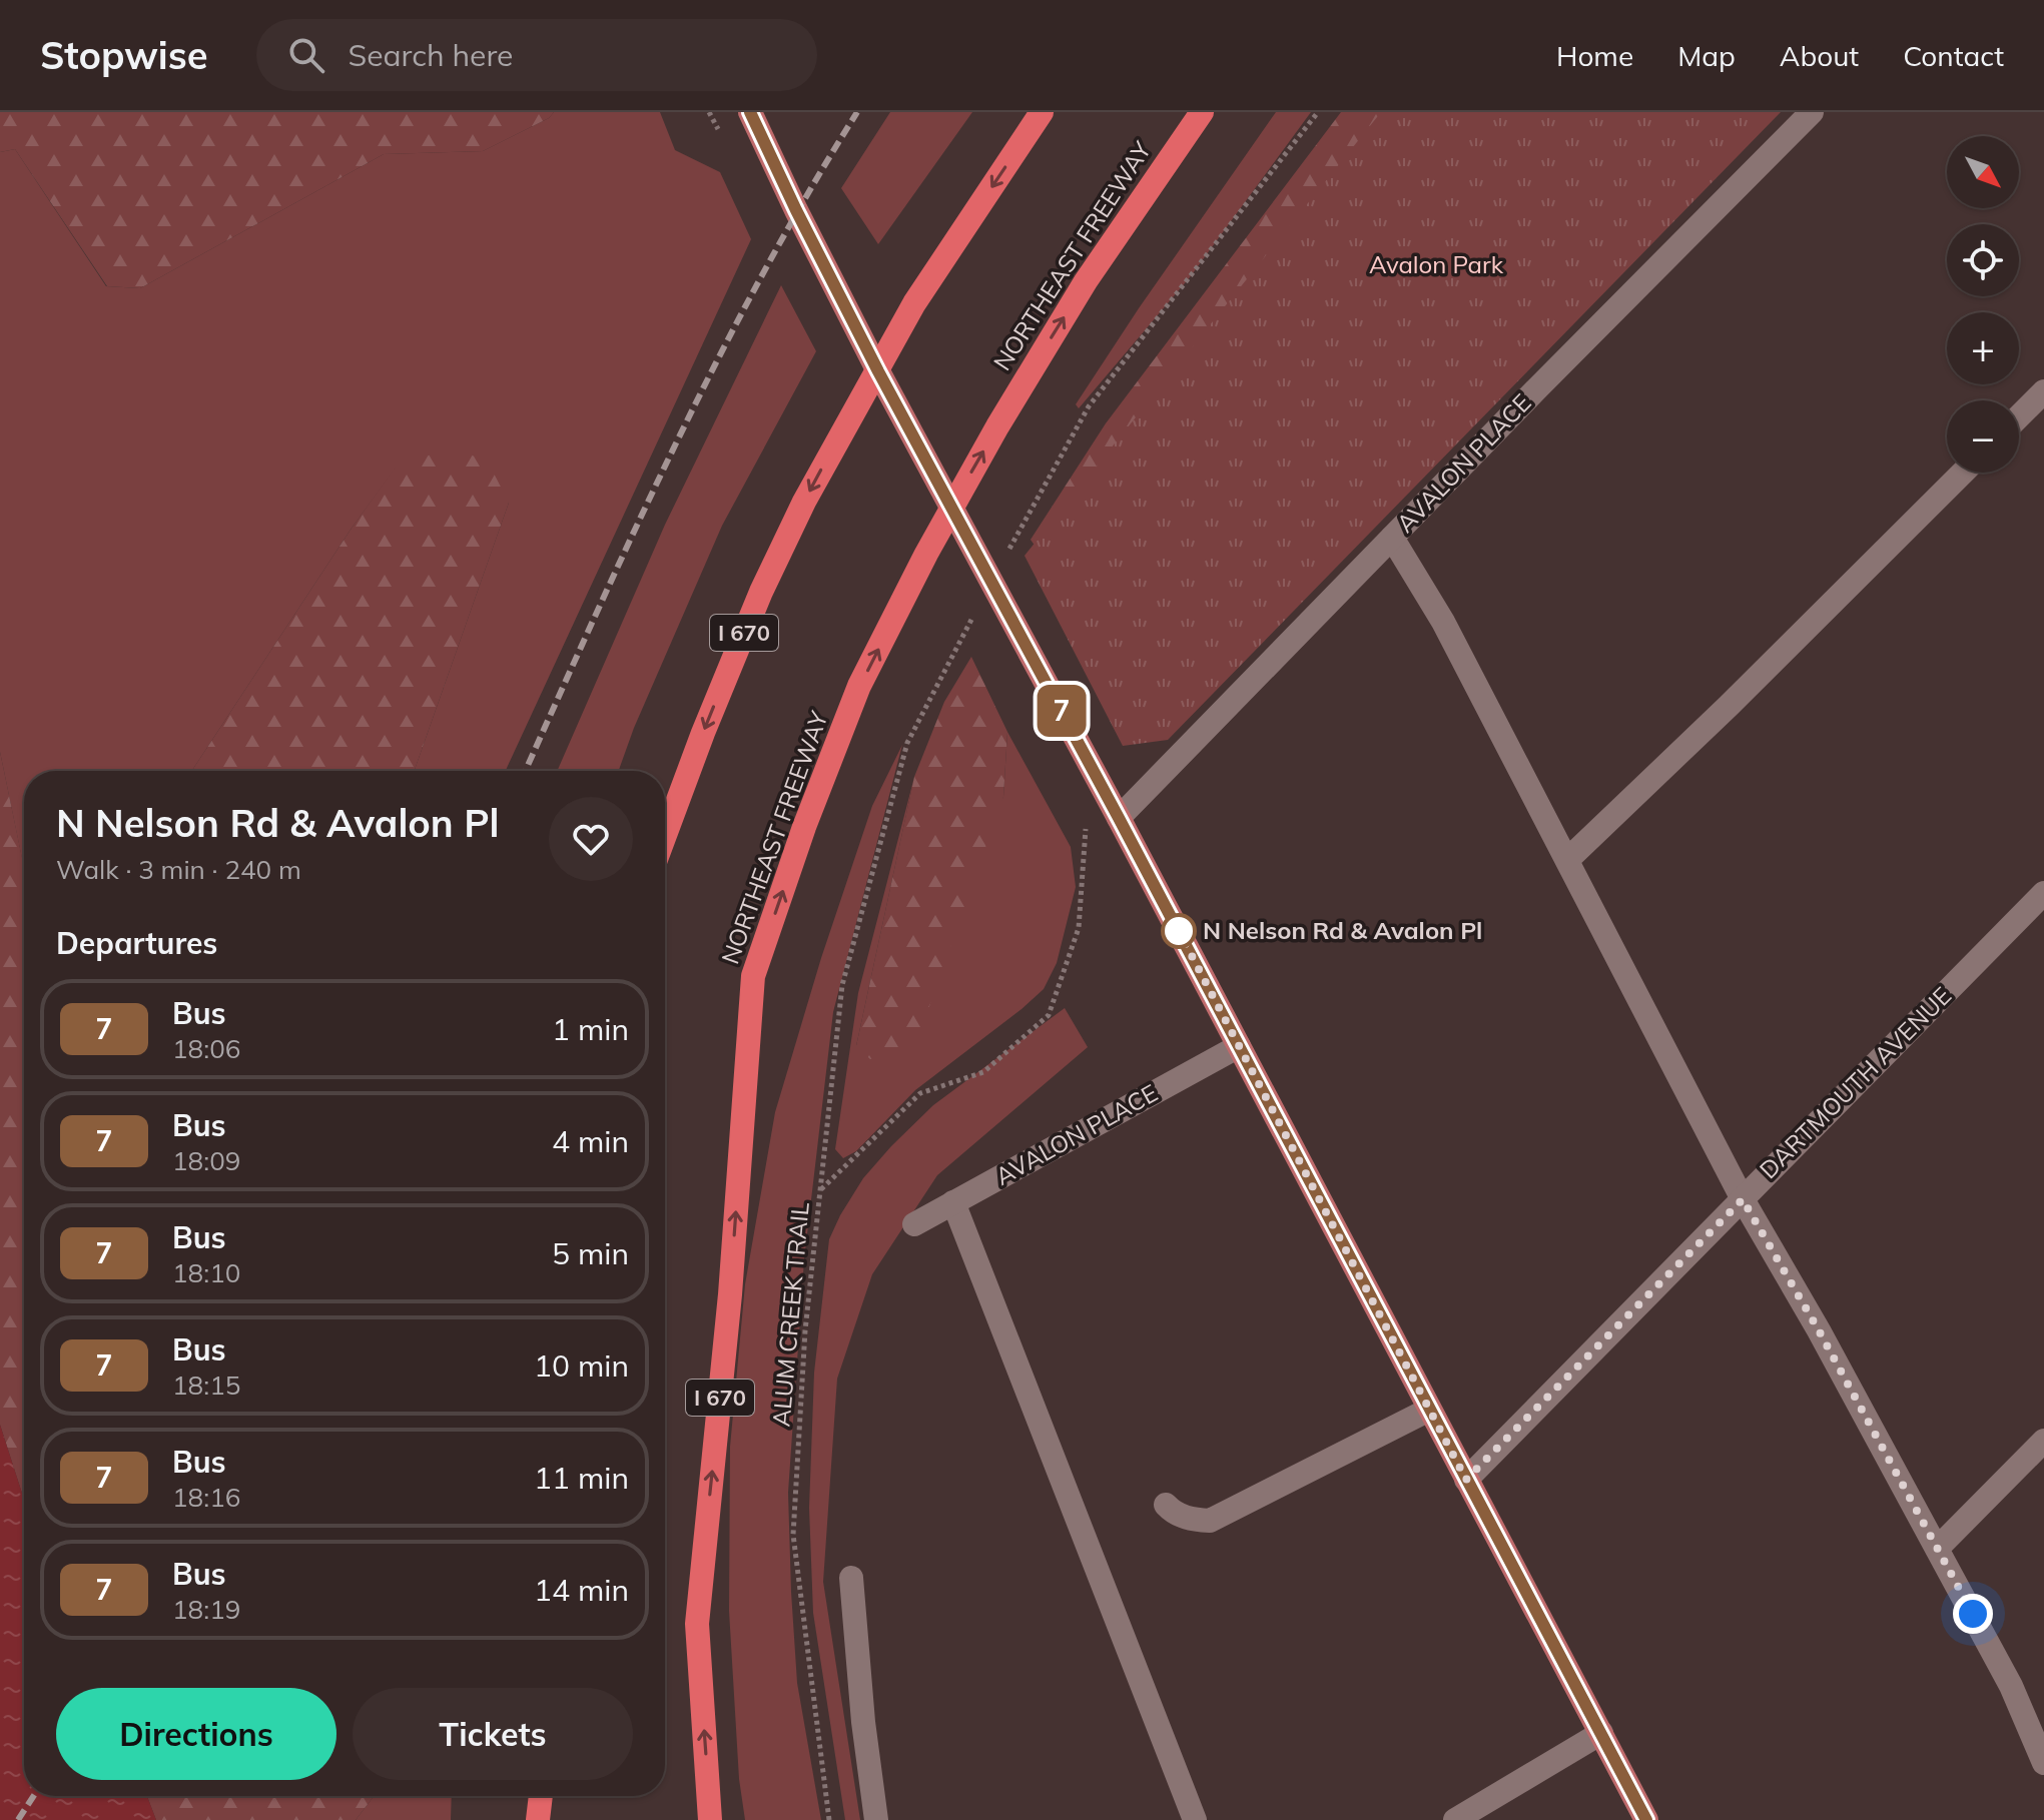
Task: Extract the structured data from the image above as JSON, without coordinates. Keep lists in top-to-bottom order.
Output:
{
  "streets": {
    "highway": ["NORTHEAST FREEWAY", "I 670"],
    "street": ["AVALON PLACE", "DARTMOUTH AVENUE"],
    "path": ["ALUM CREEK TRAIL"]
  },
  "parks": ["Avalon Park"],
  "places": ["N Nelson Rd & Avalon Pl"],
  "lines": ["bus line 7"],
  "north": "bottom right",
  "page": {
    "header": "Stopwise",
    "search": "Search here",
    "nav": [
      "Home",
      "Map",
      "About",
      "Contact"
    ],
    "on_map": "7",
    "map_buttons": ["+", "−"],
    "heading": [
      ["N Nelson Rd & Avalon Pl", "Walk · 3 min · 240 m"],
      "Departures"
    ],
    "list": [
      {
        "mark": "7",
        "name": "Bus",
        "note": "18:06",
        "value": "1 min"
      },
      {
        "mark": "7",
        "name": "Bus",
        "note": "18:09",
        "value": "4 min"
      },
      {
        "mark": "7",
        "name": "Bus",
        "note": "18:10",
        "value": "5 min"
      },
      {
        "mark": "7",
        "name": "Bus",
        "note": "18:15",
        "value": "10 min"
      },
      {
        "mark": "7",
        "name": "Bus",
        "note": "18:16",
        "value": "11 min"
      },
      {
        "mark": "7",
        "name": "Bus",
        "note": "18:19",
        "value": "14 min"
      }
    ],
    "buttons": ["Directions", "Tickets"]
  }
}
